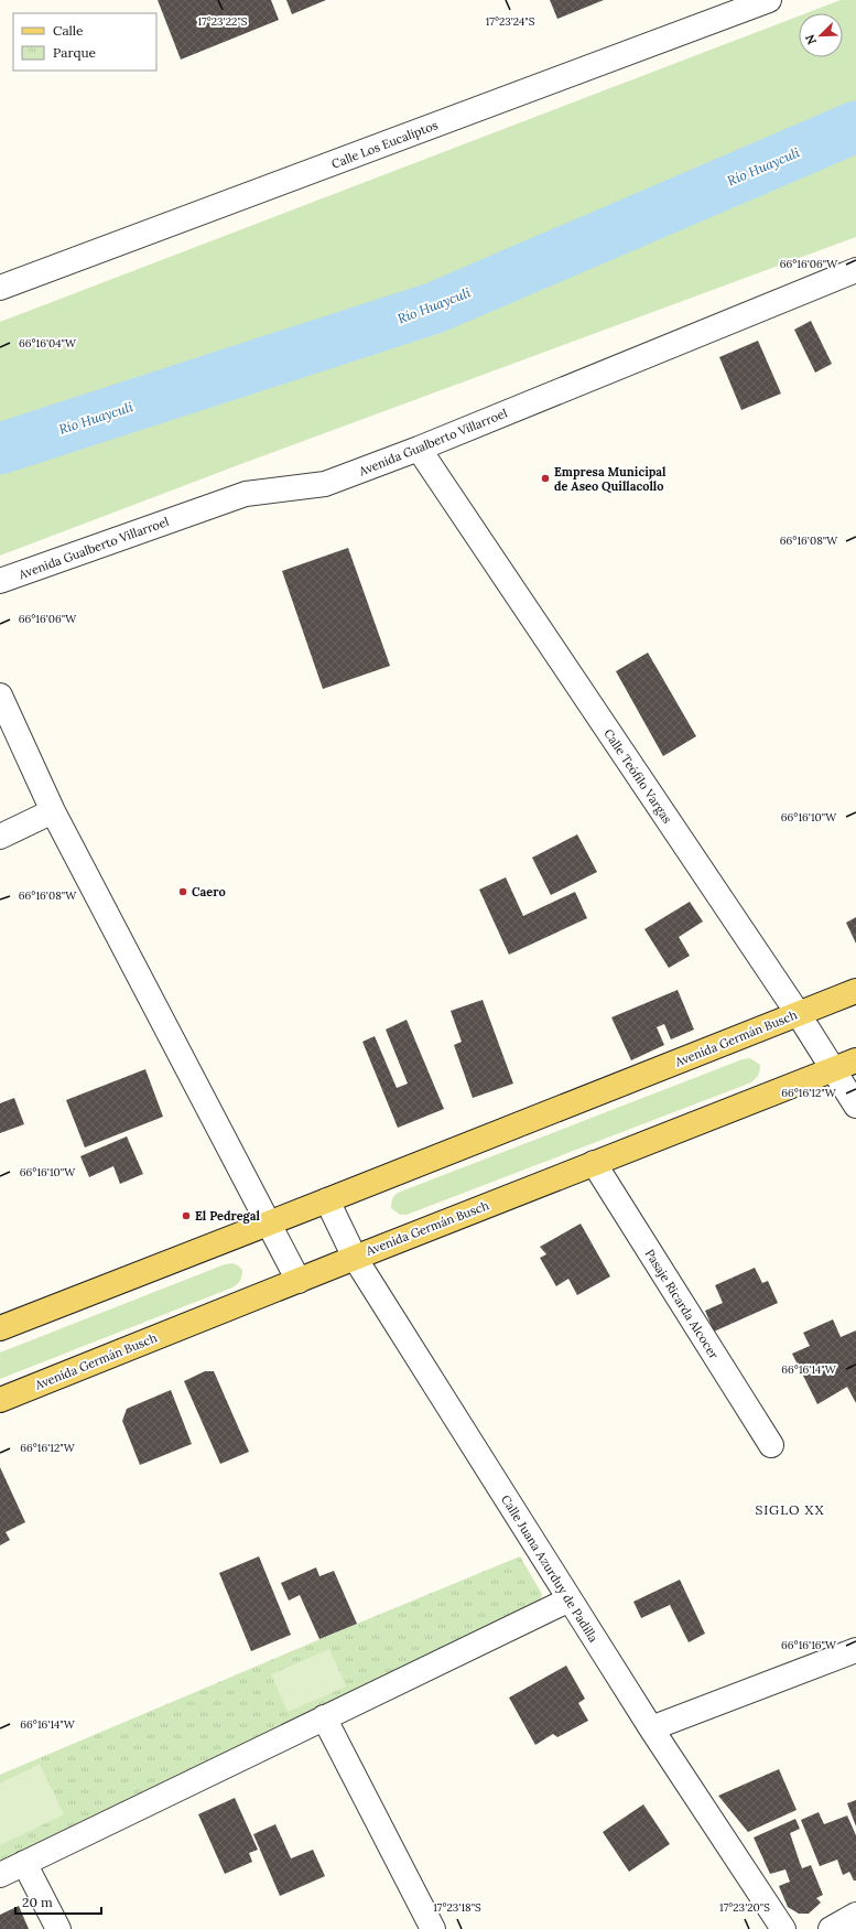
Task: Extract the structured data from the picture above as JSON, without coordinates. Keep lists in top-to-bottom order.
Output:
{
  "streets": {
    "main road": ["Avenida Germán Busch"],
    "street": [
      "Calle Los Eucaliptos",
      "Avenida Gualberto Villarroel",
      "Calle Teófilo Vargas",
      "Pasaje Ricarda Alcocer",
      "Calle Juana Azurduy de Padilla"
    ]
  },
  "crossings": [
    ["Avenida Gualberto Villarroel", "Calle Teófilo Vargas"],
    ["Calle Teófilo Vargas", "Avenida Germán Busch"],
    ["Avenida Germán Busch", "Pasaje Ricarda Alcocer"],
    ["Avenida Germán Busch", "Calle Juana Azurduy de Padilla"]
  ],
  "districts": ["SIGLO XX"],
  "water": ["Río Huayculi"],
  "places": ["Empresa Municipal de Aseo Quillacollo", "Caero", "El Pedregal"],
  "legend": ["Calle", "Parque"],
  "scale_bar": "20 m",
  "north": "bottom left",
  "coordinates": [
    "17°23'22\"S",
    "17°23'24\"S",
    "66°16'06\"W",
    "66°16'04\"W",
    "66°16'08\"W",
    "66°16'10\"W",
    "66°16'12\"W",
    "66°16'14\"W",
    "66°16'16\"W",
    "17°23'18\"S",
    "17°23'20\"S"
  ]
}
